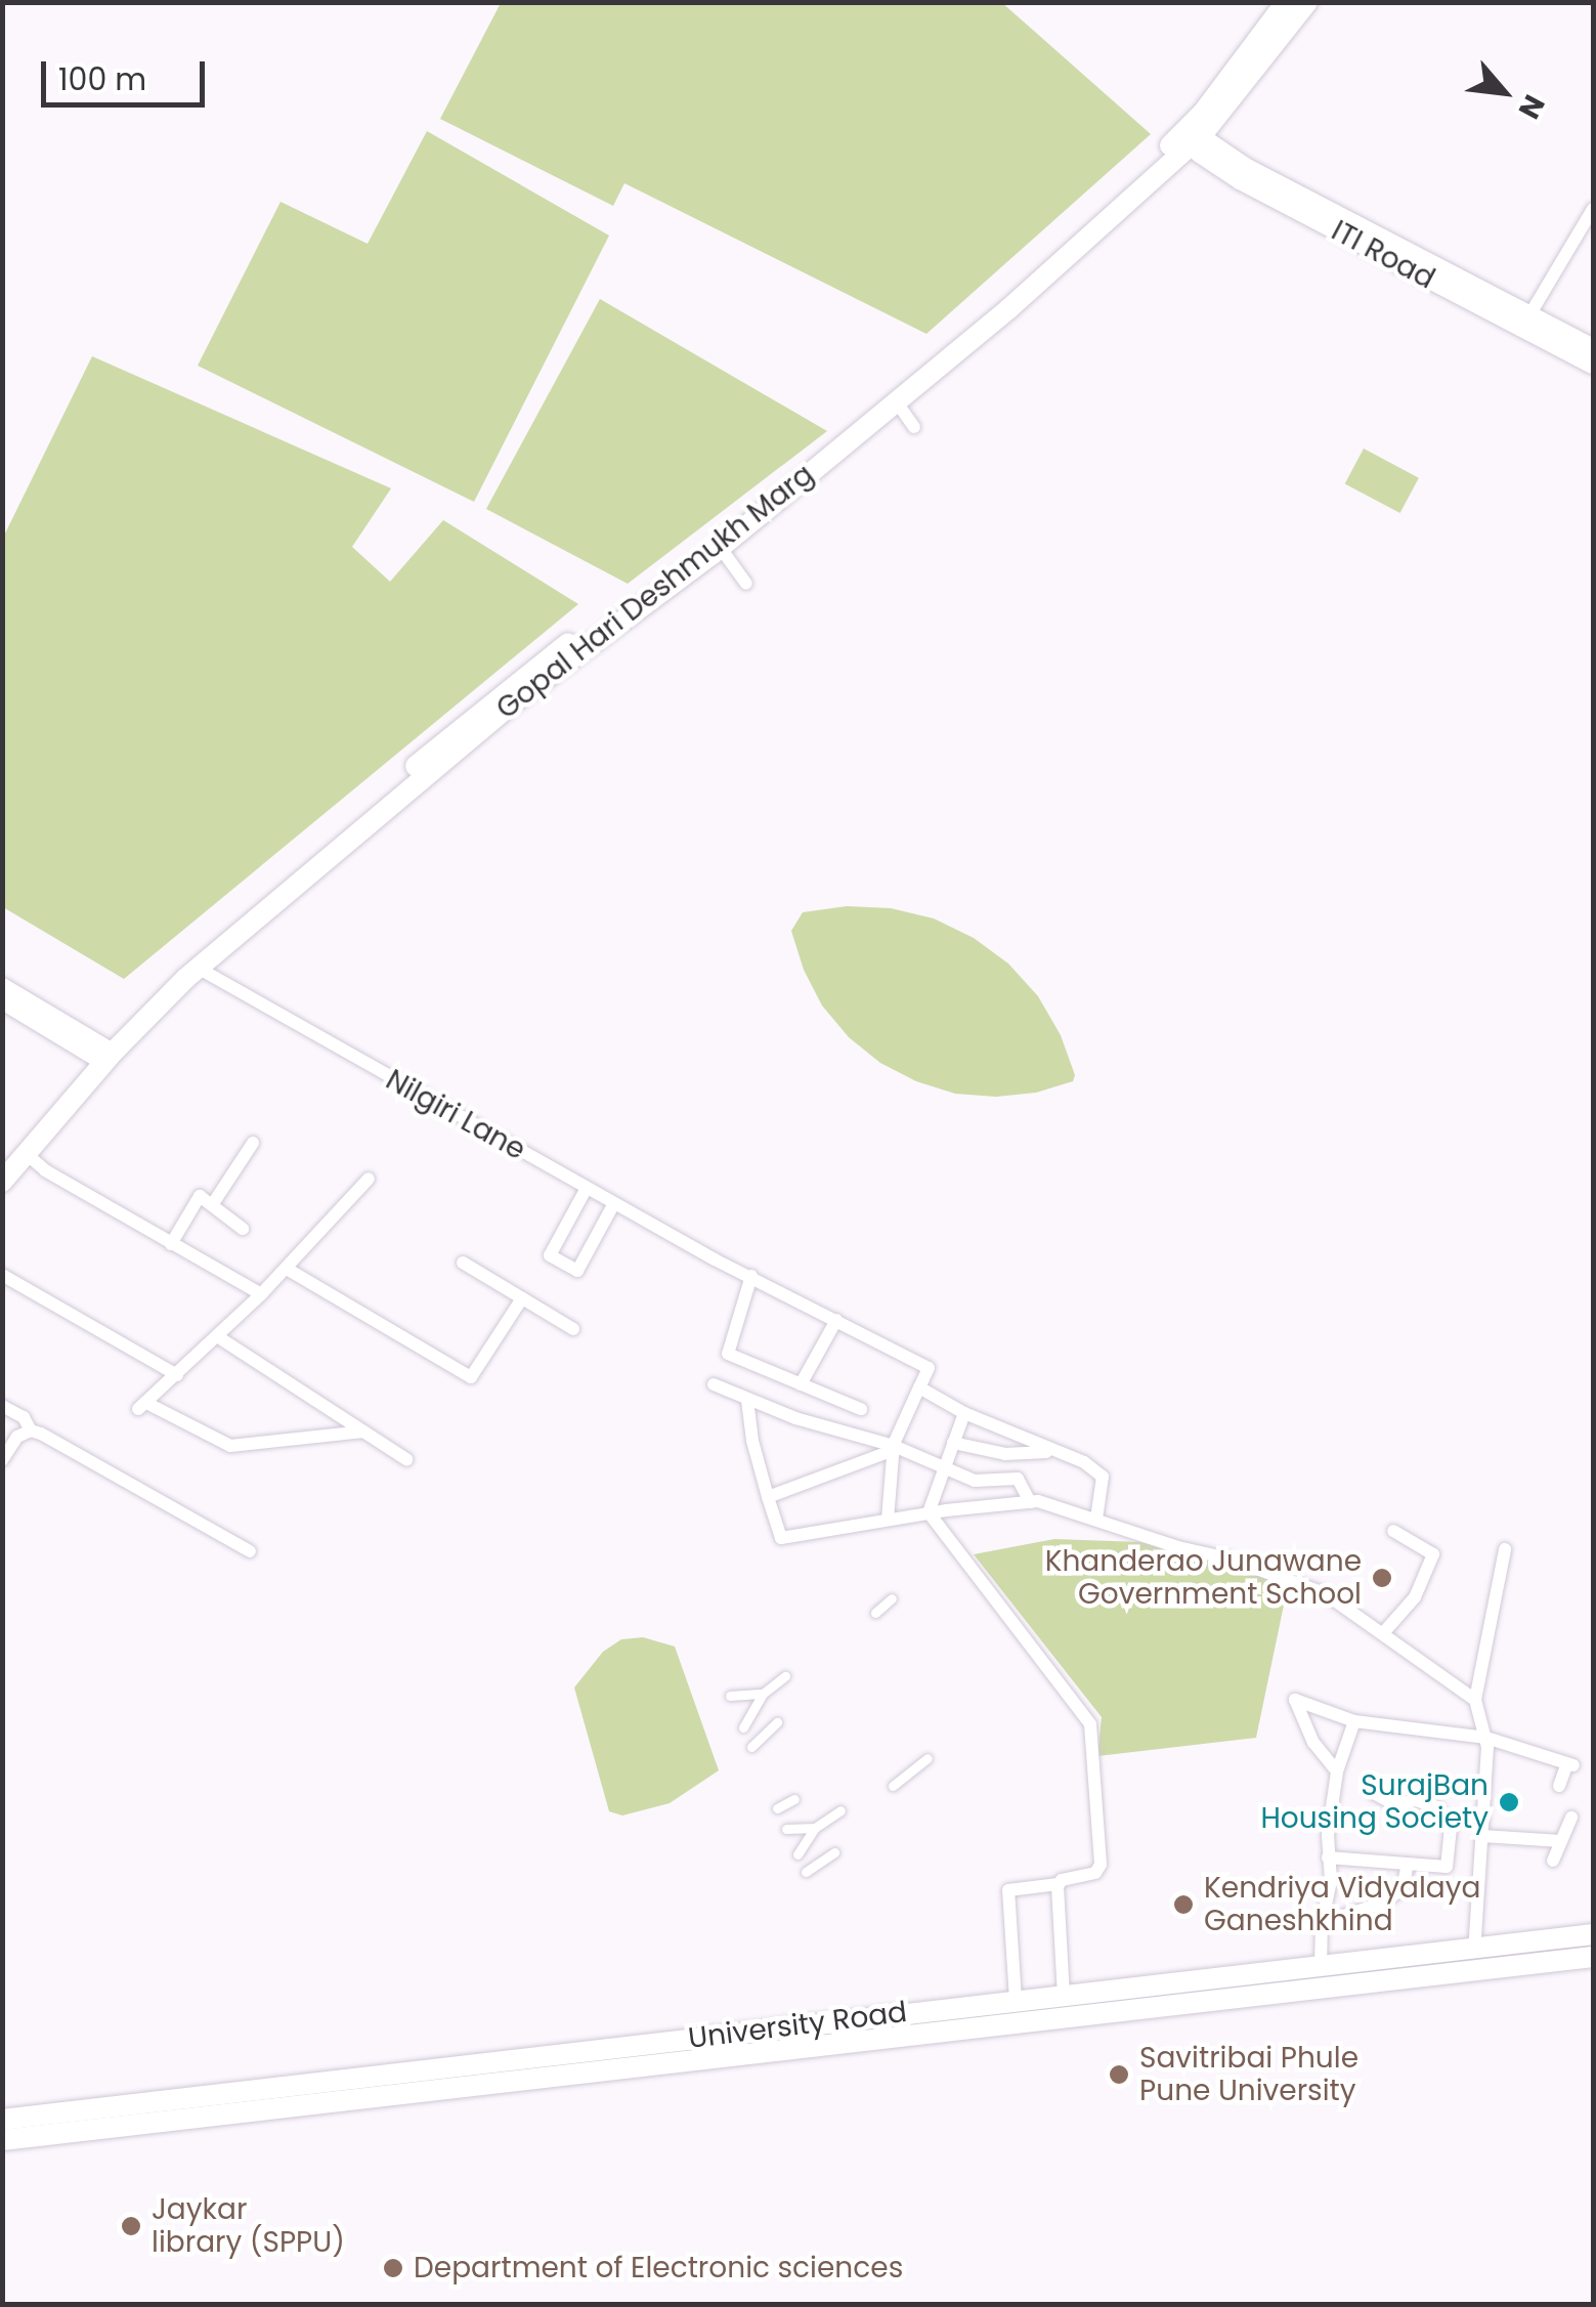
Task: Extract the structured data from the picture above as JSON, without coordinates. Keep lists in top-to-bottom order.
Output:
{
  "streets": {
    "main road": ["ITI Road", "Gopal Hari Deshmukh Marg", "University Road"],
    "street": ["Nilgiri Lane"]
  },
  "crossings": [
    ["ITI Road", "Gopal Hari Deshmukh Marg"],
    ["Gopal Hari Deshmukh Marg", "Nilgiri Lane"]
  ],
  "places": [
    "Khanderao Junawane Government School",
    "SurajBan Housing Society",
    "Kendriya Vidyalaya Ganeshkhind",
    "Savitribai Phule Pune University",
    "Jaykar library (SPPU)",
    "Department of Electronic sciences"
  ],
  "scale_bar": "100 m",
  "north": "bottom right"
}
